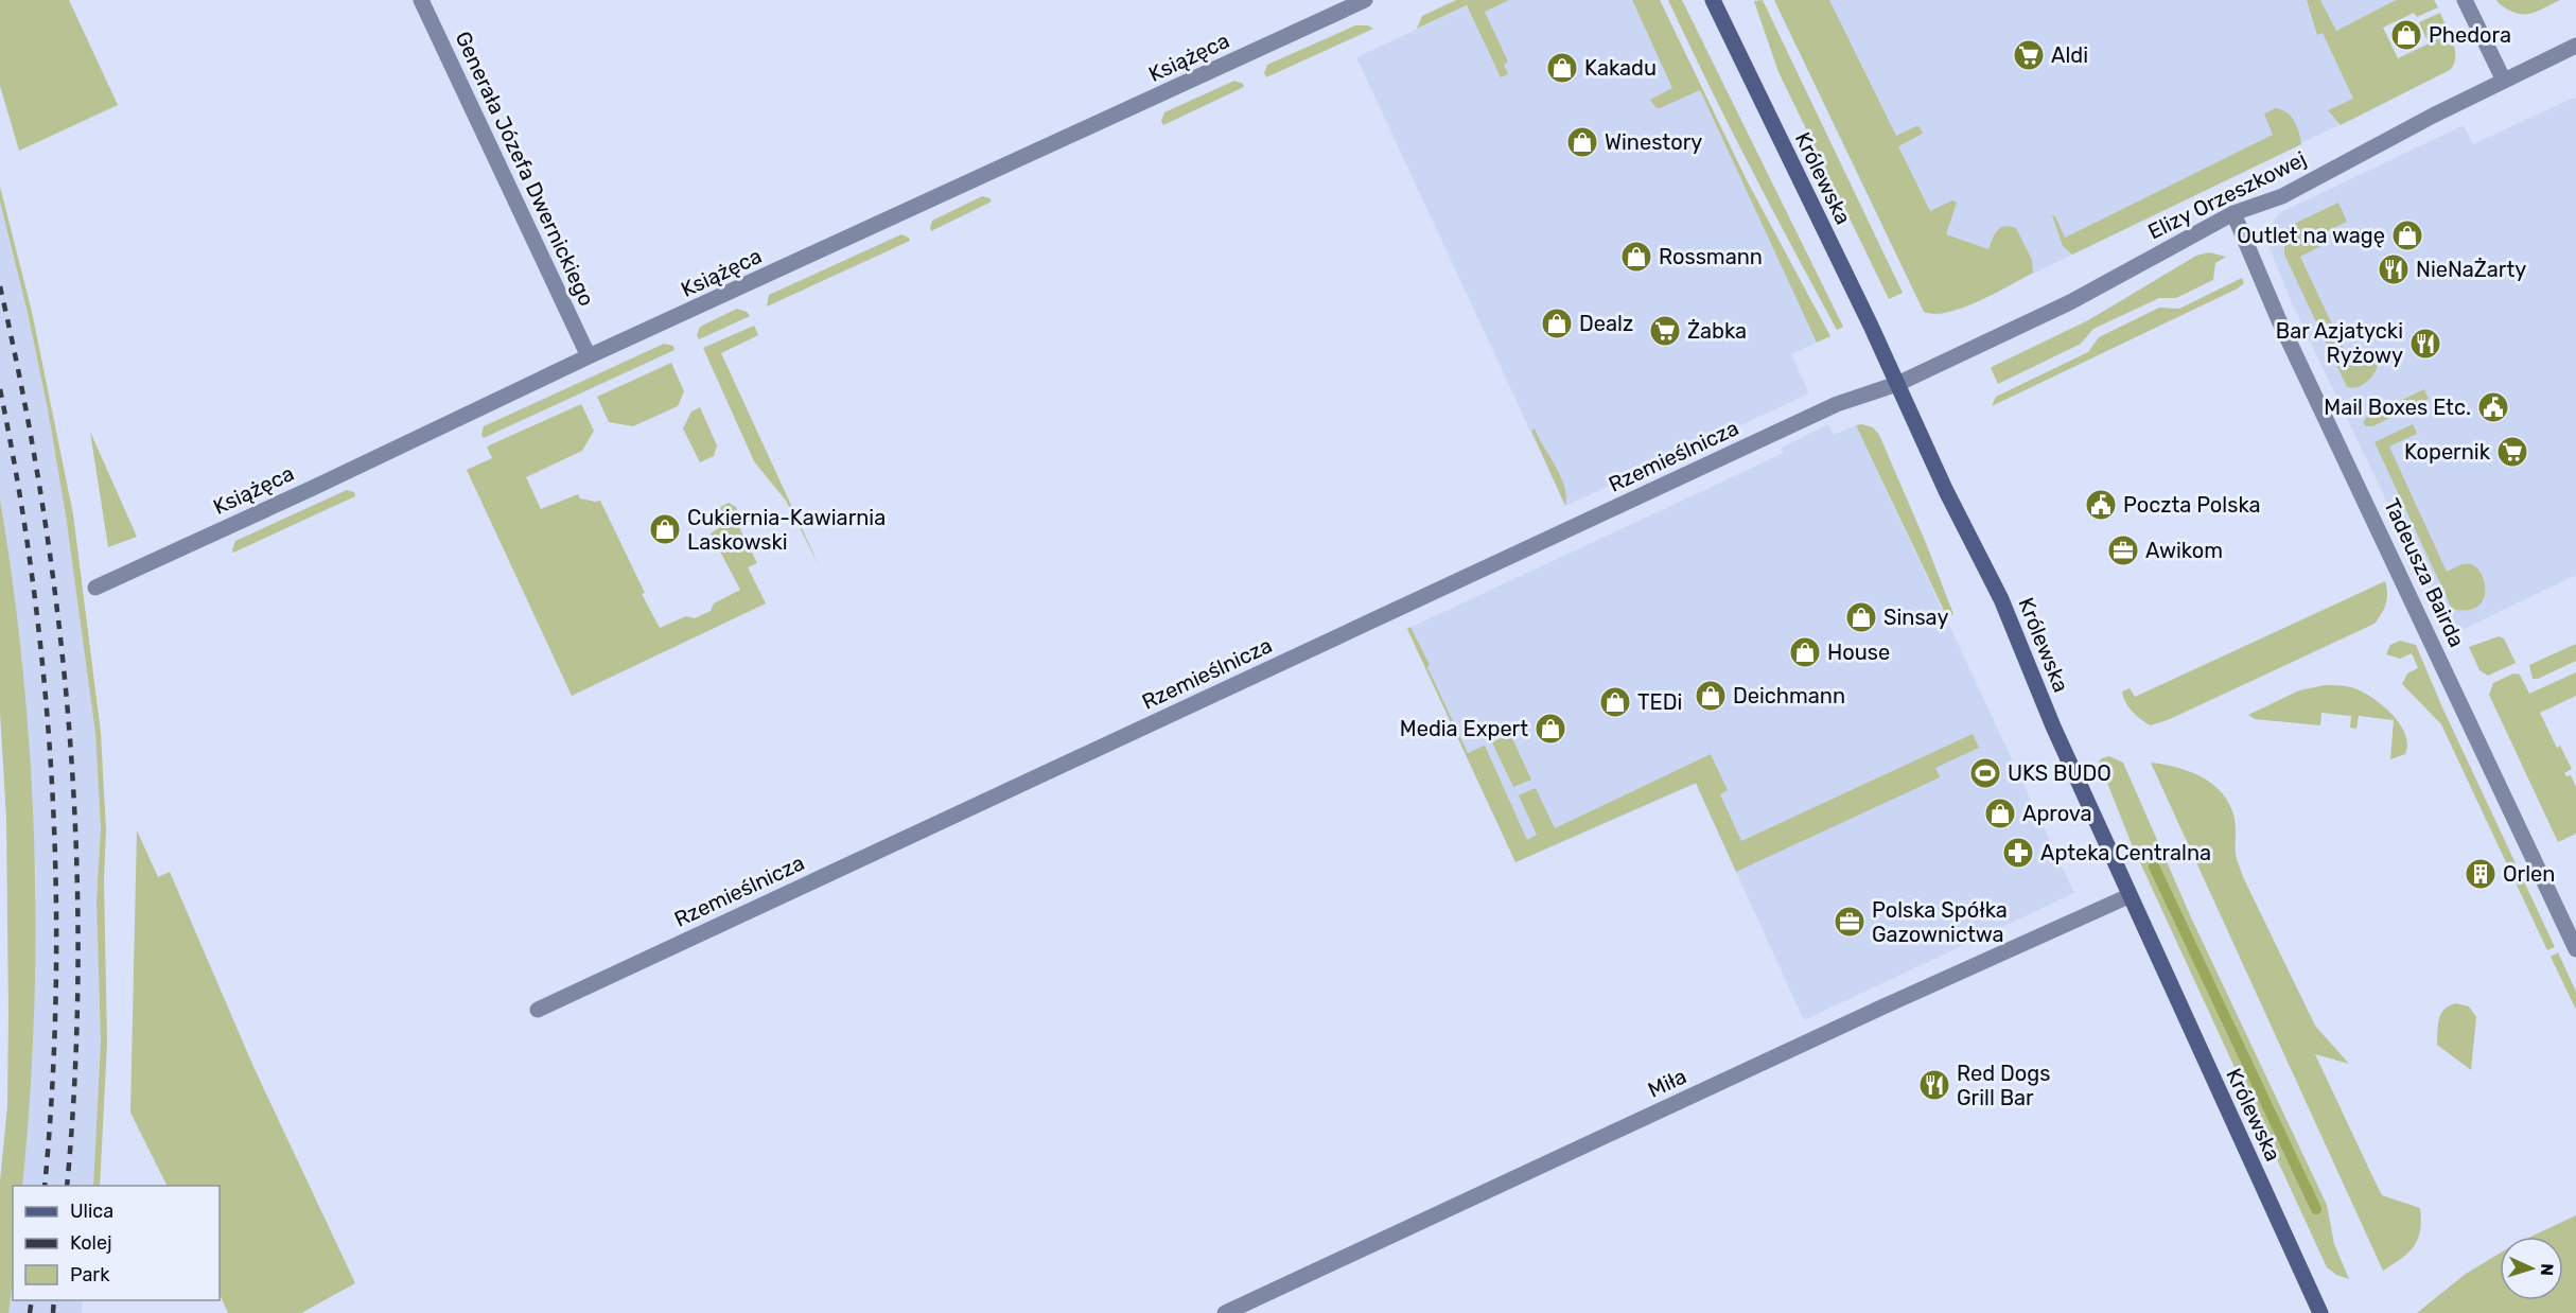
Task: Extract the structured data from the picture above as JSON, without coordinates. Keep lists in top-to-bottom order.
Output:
{
  "streets": {
    "main road": ["Królewska"],
    "street": [
      "Książęca",
      "Generała Józefa Dwernickiego",
      "Elizy Orzeszkowej",
      "Rzemieślnicza",
      "Tadeusza Bairda",
      "Miła"
    ]
  },
  "crossings": [
    ["Książęca", "Generała Józefa Dwernickiego"],
    ["Królewska", "Elizy Orzeszkowej"],
    ["Królewska", "Rzemieślnicza"],
    ["Królewska", "Miła"],
    ["Elizy Orzeszkowej", "Rzemieślnicza"],
    ["Elizy Orzeszkowej", "Tadeusza Bairda"]
  ],
  "places": {
    "shop": [
      "Phedora",
      "Kakadu",
      "Winestory",
      "Outlet na wagę",
      "Rossmann",
      "Dealz",
      "Cukiernia-Kawiarnia Laskowski",
      "Sinsay",
      "House",
      "Deichmann",
      "TEDi",
      "Media Expert",
      "Aprova"
    ],
    "supermarket": ["Aldi", "Żabka", "Kopernik"],
    "restaurant": ["NieNaŻarty", "Bar Azjatycki Ryżowy", "Red Dogs Grill Bar"],
    "public building": ["Mail Boxes Etc.", "Poczta Polska"],
    "office": ["Awikom", "Polska Spółka Gazownictwa"],
    "sports": ["UKS BUDO"],
    "pharmacy": ["Apteka Centralna"],
    "building": ["Orlen"]
  },
  "legend": ["Ulica", "Kolej", "Park"],
  "north": "right"
}
